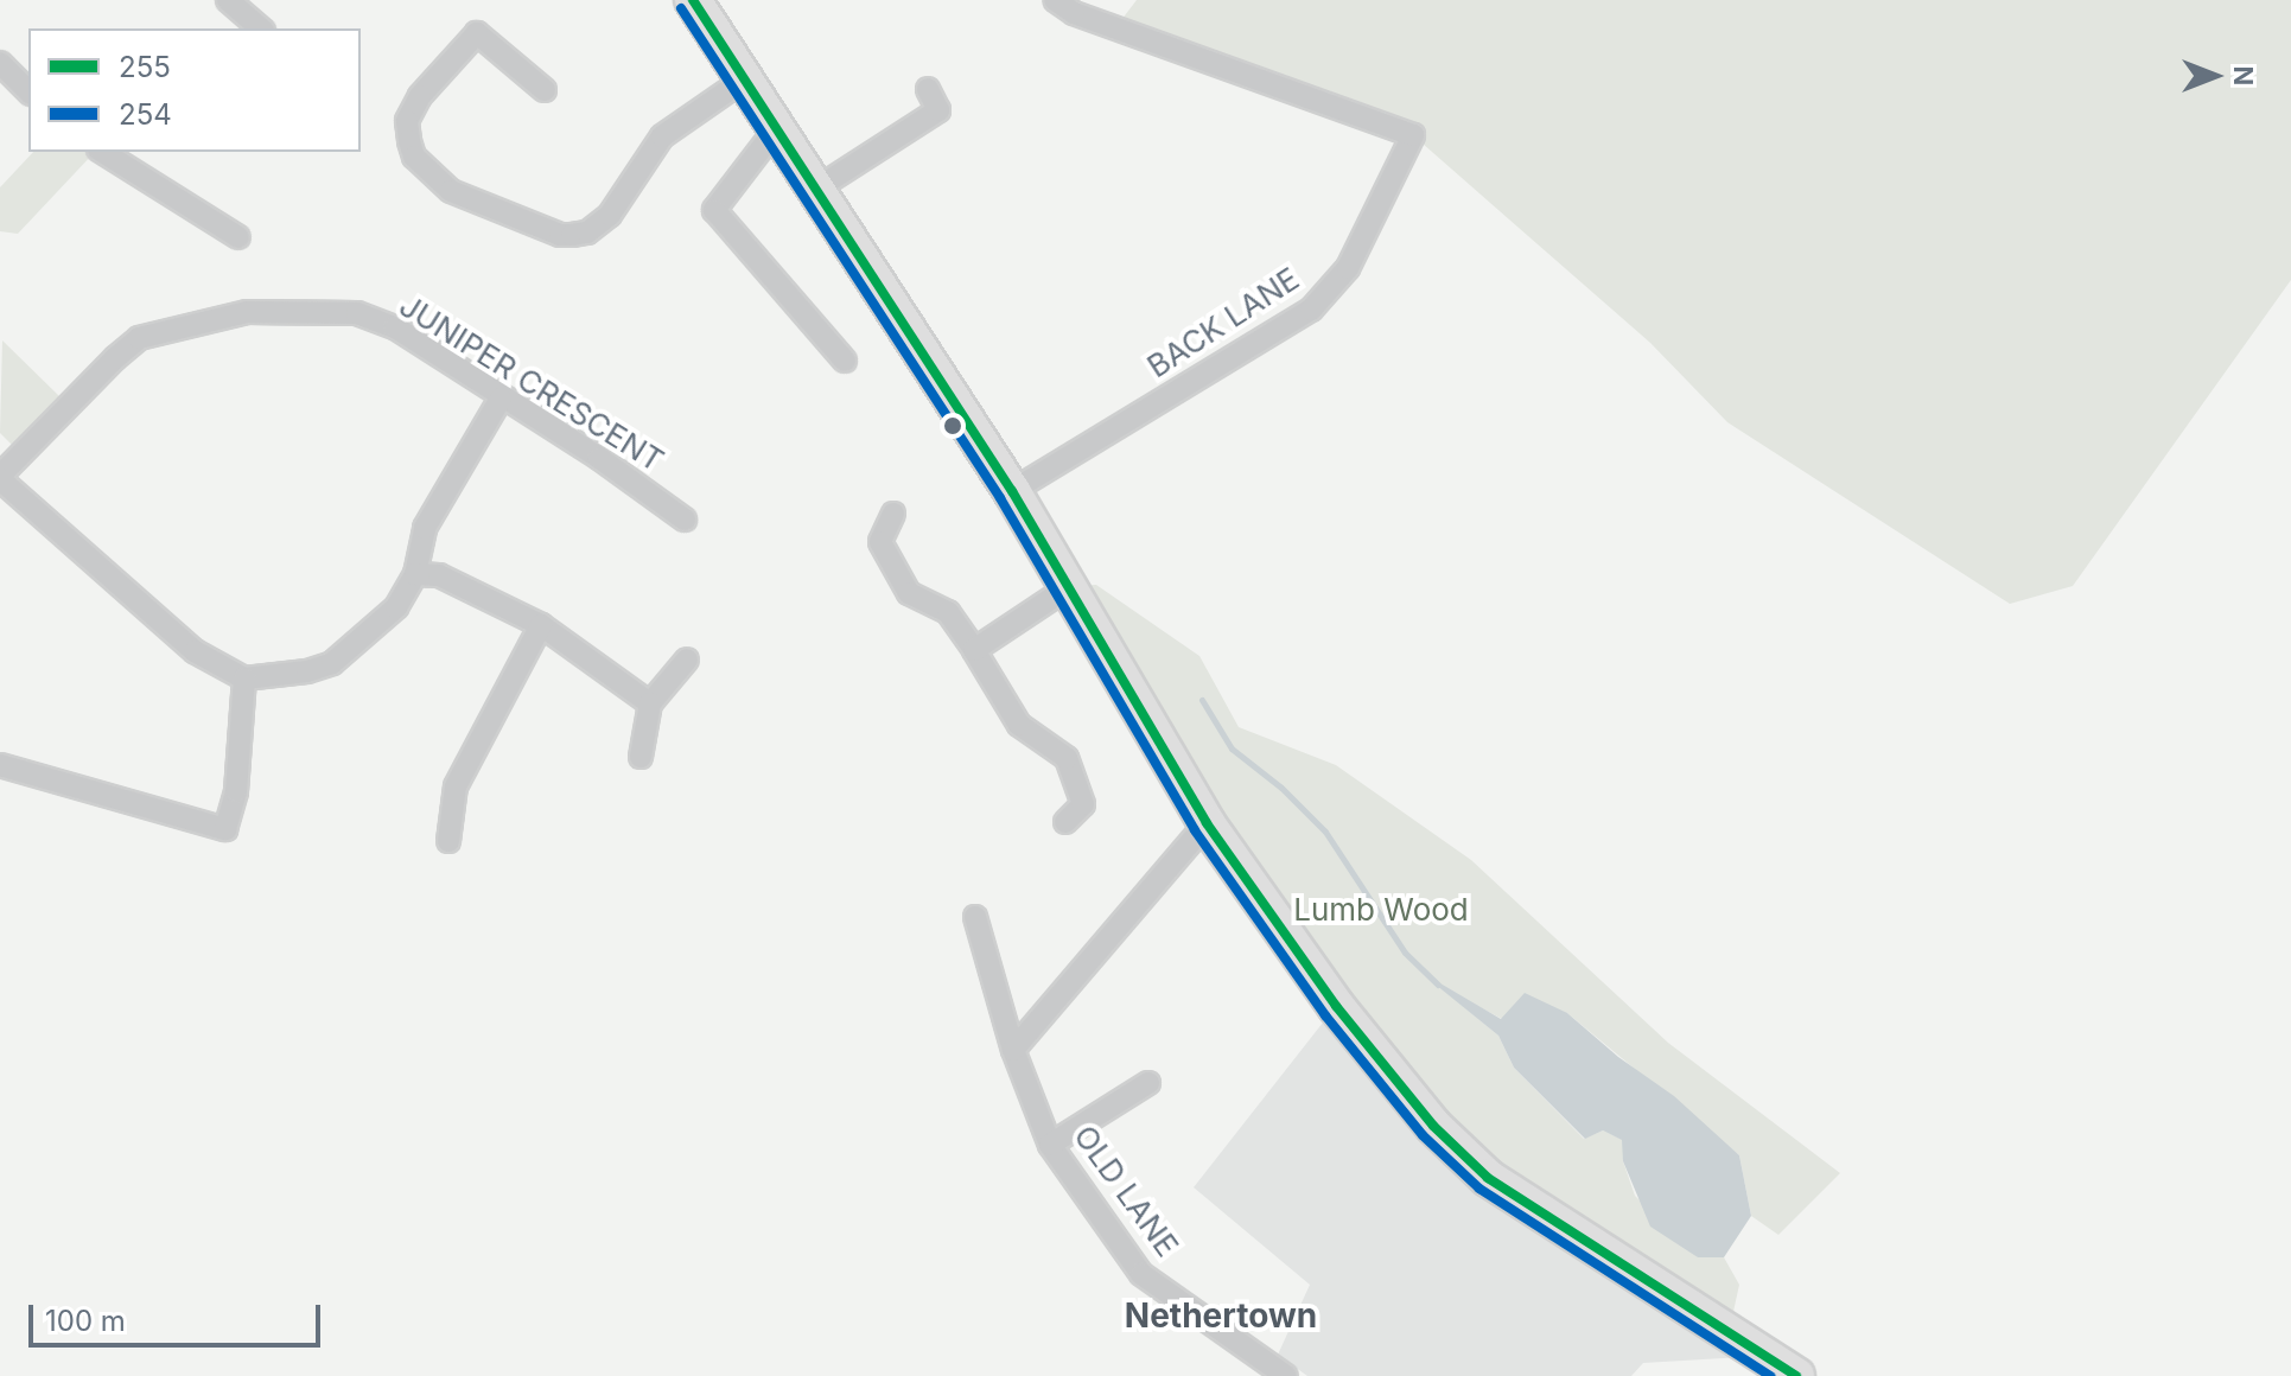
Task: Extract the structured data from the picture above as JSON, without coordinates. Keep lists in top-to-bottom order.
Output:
{
  "streets": {
    "street": ["BACK LANE", "JUNIPER CRESCENT", "OLD LANE"]
  },
  "districts": ["Nethertown"],
  "parks": ["Lumb Wood"],
  "lines": ["transit line 255", "transit line 254"],
  "legend": ["255", "254"],
  "scale_bar": "100 m",
  "north": "right"
}
